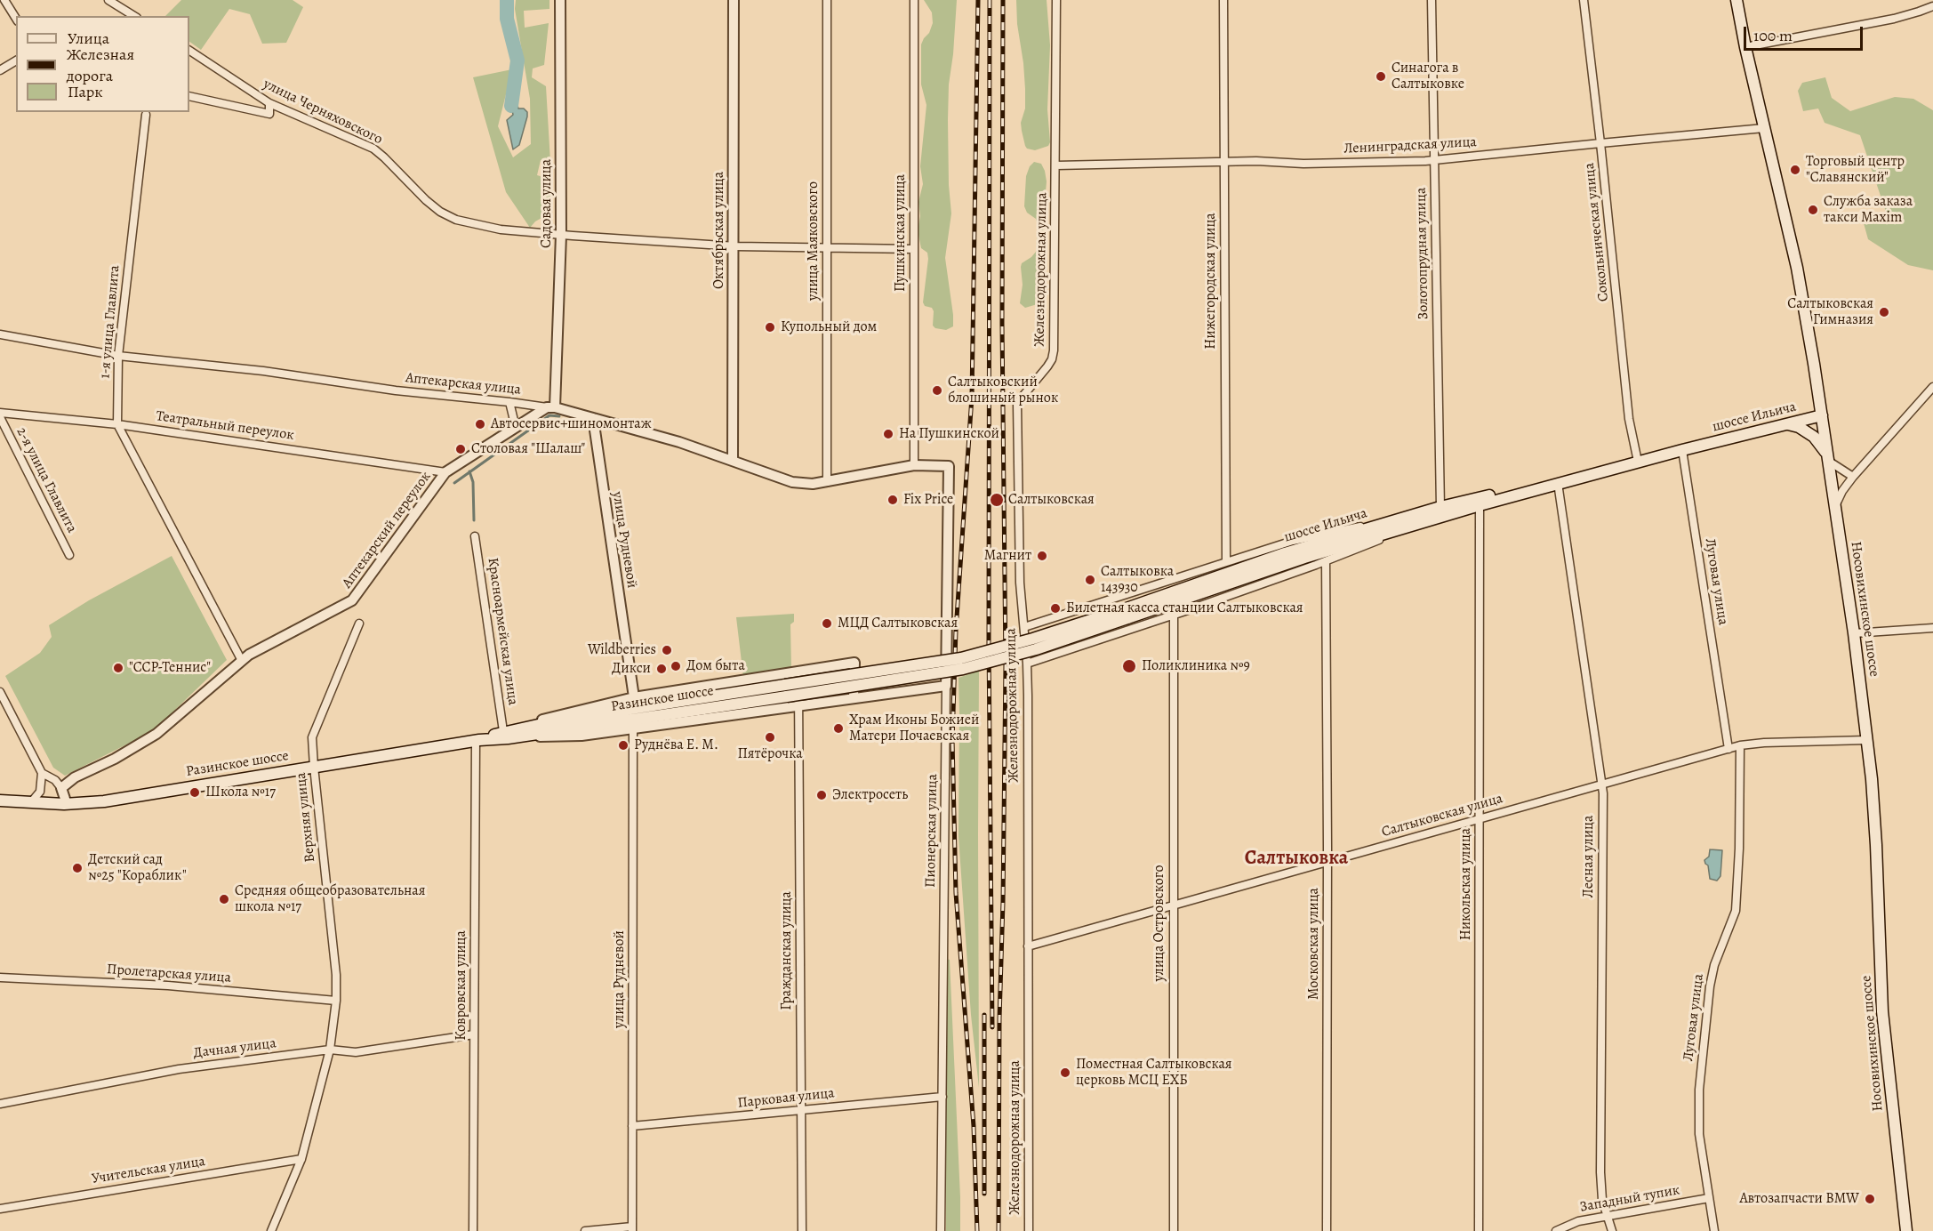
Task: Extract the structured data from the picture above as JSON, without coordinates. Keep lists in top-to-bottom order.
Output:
{
  "streets": {
    "main road": ["шоссе Ильича", "Носовихинское шоссе", "Разинское шоссе"],
    "street": [
      "улица Черняховского",
      "Ленинградская улица",
      "Садовая улица",
      "Октябрьская улица",
      "Сокольническая улица",
      "Пушкинская улица",
      "улица Маяковского",
      "Золотопрудная улица",
      "Железнодорожная улица",
      "Нижегородская улица",
      "1-я улица Главлита",
      "Аптекарская улица",
      "Театральный переулок",
      "2-я улица Главлита",
      "Аптекарский переулок",
      "улица Рудневой",
      "Луговая улица",
      "Красноармейская улица",
      "Салтыковская улица",
      "Верхняя улица",
      "Пионерская улица",
      "Лесная улица",
      "Никольская улица",
      "улица Островского",
      "Московская улица",
      "Гражданская улица",
      "Пролетарская улица",
      "Ковровская улица",
      "Дачная улица",
      "Парковая улица",
      "Учительская улица",
      "Западный тупик"
    ]
  },
  "crossings": [
    ["улица Черняховского", "Садовая улица"],
    ["улица Черняховского", "Октябрьская улица"],
    ["улица Черняховского", "Пушкинская улица"],
    ["улица Черняховского", "улица Маяковского"],
    ["Ленинградская улица", "Сокольническая улица"],
    ["Ленинградская улица", "Золотопрудная улица"],
    ["Ленинградская улица", "Железнодорожная улица"],
    ["Ленинградская улица", "Нижегородская улица"],
    ["Ленинградская улица", "Носовихинское шоссе"],
    ["Садовая улица", "Аптекарская улица"],
    ["Садовая улица", "Аптекарский переулок"],
    ["Октябрьская улица", "Аптекарская улица"],
    ["Сокольническая улица", "шоссе Ильича"],
    ["Пушкинская улица", "Аптекарская улица"],
    ["Пушкинская улица", "Пионерская улица"],
    ["улица Маяковского", "Аптекарская улица"],
    ["Золотопрудная улица", "шоссе Ильича"],
    ["Железнодорожная улица", "Салтыковская улица"],
    ["1-я улица Главлита", "Аптекарская улица"],
    ["1-я улица Главлита", "Театральный переулок"],
    ["1-я улица Главлита", "Аптекарский переулок"],
    ["Аптекарская улица", "Аптекарский переулок"],
    ["Аптекарская улица", "улица Рудневой"],
    ["Аптекарская улица", "Пионерская улица"],
    ["шоссе Ильича", "Луговая улица"],
    ["шоссе Ильича", "Носовихинское шоссе"],
    ["шоссе Ильича", "Разинское шоссе"],
    ["шоссе Ильича", "Лесная улица"],
    ["шоссе Ильича", "Никольская улица"],
    ["Театральный переулок", "Аптекарский переулок"],
    ["улица Рудневой", "Парковая улица"],
    ["Луговая улица", "Салтыковская улица"],
    ["Луговая улица", "Западный тупик"],
    ["Носовихинское шоссе", "Салтыковская улица"],
    ["Красноармейская улица", "Разинское шоссе"],
    ["Разинское шоссе", "Верхняя улица"],
    ["Разинское шоссе", "Ковровская улица"],
    ["Салтыковская улица", "Лесная улица"],
    ["Салтыковская улица", "Никольская улица"],
    ["Салтыковская улица", "улица Островского"],
    ["Салтыковская улица", "Московская улица"],
    ["Верхняя улица", "Пролетарская улица"],
    ["Верхняя улица", "Дачная улица"],
    ["Верхняя улица", "Учительская улица"],
    ["Пионерская улица", "Парковая улица"],
    ["Лесная улица", "Западный тупик"],
    ["Гражданская улица", "Парковая улица"],
    ["Ковровская улица", "Дачная улица"]
  ],
  "districts": ["Салтыковка"],
  "places": [
    "Синагога в Салтыковке",
    "Торговый центр \"Славянский\"",
    "Служба заказа такси Maxim",
    "Салтыковская Гимназия",
    "Купольный дом",
    "Салтыковский блошиный рынок",
    "Автосервис+шиномонтаж",
    "На Пушкинской",
    "Столовая \"Шалаш\"",
    "Fix Price",
    "Салтыковская",
    "Магнит",
    "Салтыковка 143930",
    "Билетная касса станции Салтыковская",
    "МЦД Салтыковская",
    "Wildberries",
    "Дом быта",
    "Поликлиника №9",
    "\"ССР-Теннис\"",
    "Дикси",
    "Храм Иконы Божией Матери Почаевская",
    "Пятёрочка",
    "Руднёва Е. М.",
    "Школа №17",
    "Электросеть",
    "Детский сад №25 \"Кораблик\"",
    "Средняя общеобразовательная школа №17",
    "Поместная Салтыковская церковь МСЦ ЕХБ",
    "Автозапчасти BMW"
  ],
  "legend": ["Улица", "Железная дорога", "Парк"],
  "scale_bar": "100 m"
}
